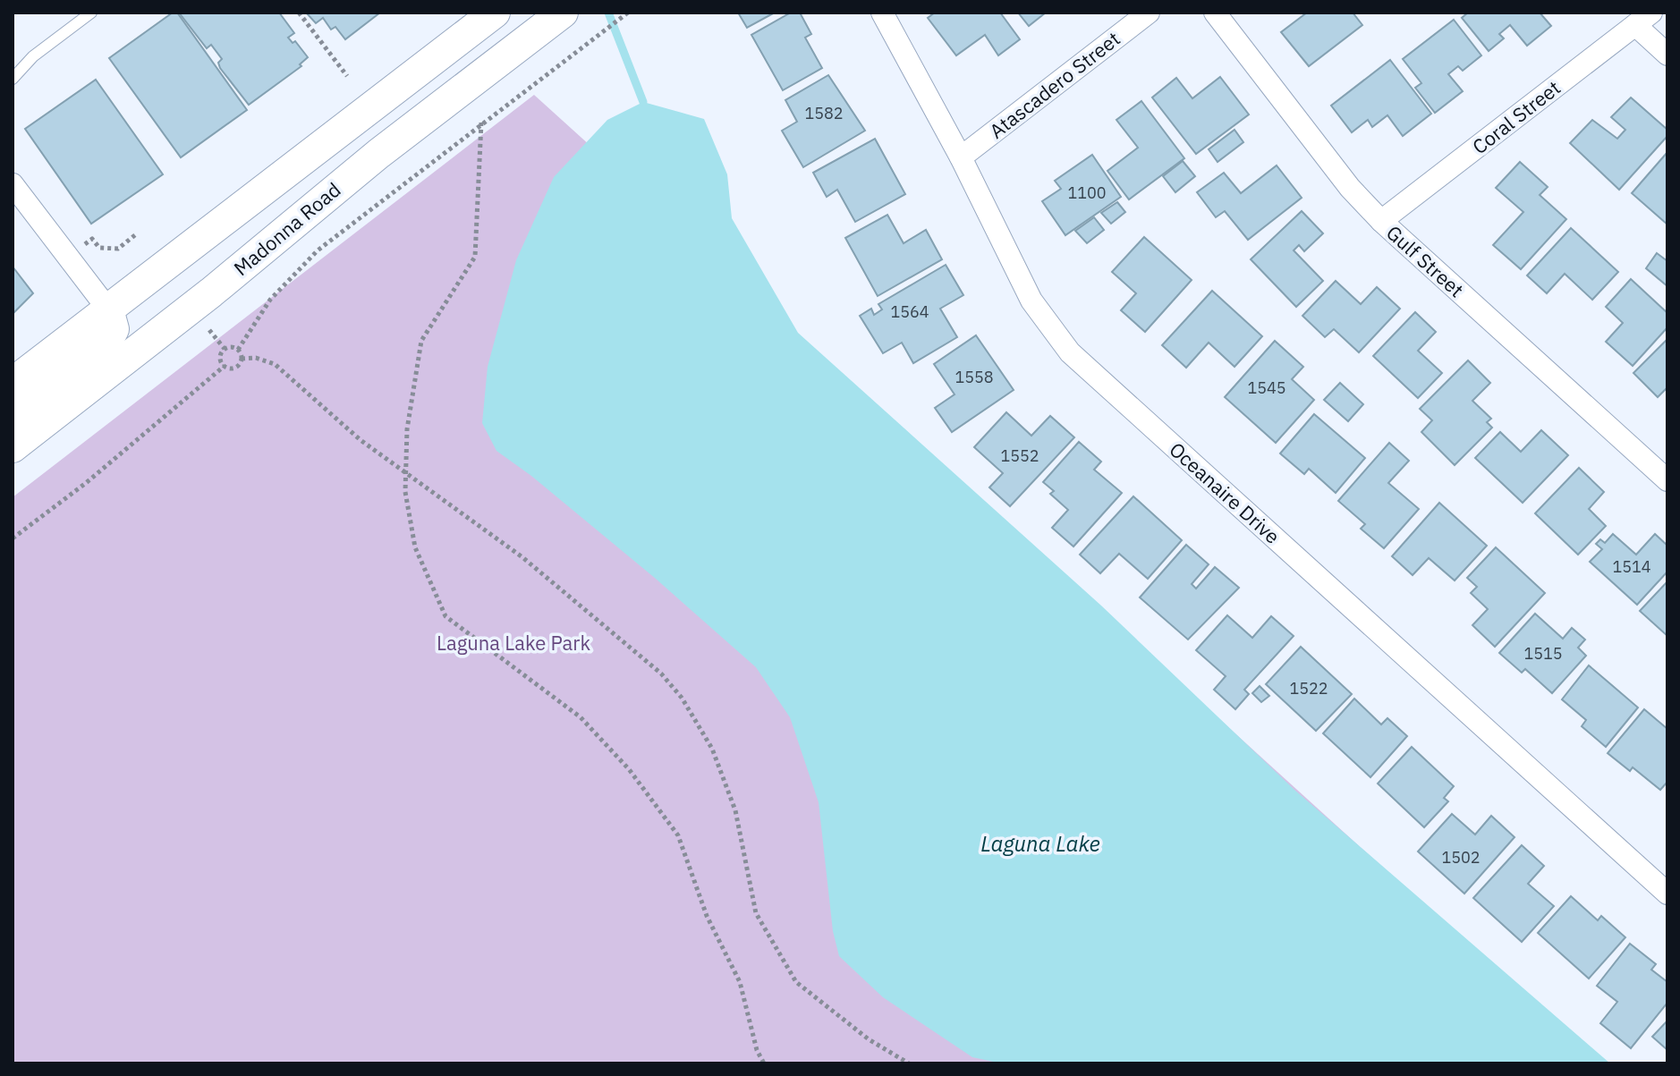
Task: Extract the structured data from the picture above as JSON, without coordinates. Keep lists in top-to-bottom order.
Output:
{
  "streets": {
    "main road": ["Madonna Road"],
    "street": [
      "Atascadero Street",
      "Coral Street",
      "Gulf Street",
      "Oceanaire Drive"
    ]
  },
  "crossings": [
    ["Atascadero Street", "Oceanaire Drive"],
    ["Coral Street", "Gulf Street"]
  ],
  "water": ["Laguna Lake"],
  "parks": ["Laguna Lake Park"],
  "house_numbers": [
    "1582",
    "1100",
    "1564",
    "1558",
    "1545",
    "1552",
    "1514",
    "1515",
    "1522",
    "1502"
  ]
}
